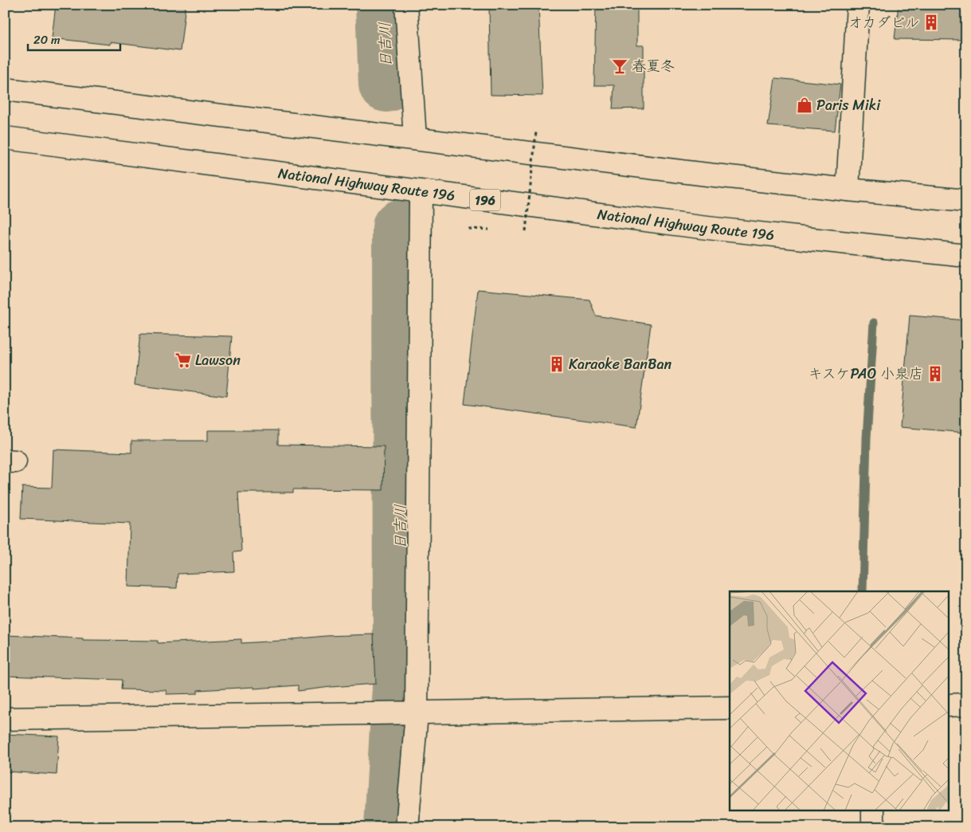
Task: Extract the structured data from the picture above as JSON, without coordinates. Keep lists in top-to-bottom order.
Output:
{
  "streets": {
    "main road": ["National Highway Route 196", "196"]
  },
  "water": ["日吉川"],
  "places": {
    "building": ["オカダビル", "Karaoke BanBan", "キスケPAO 小泉店"],
    "bar": ["春夏冬"],
    "shop": ["Paris Miki"],
    "supermarket": ["Lawson"]
  },
  "scale_bar": "20 m"
}
